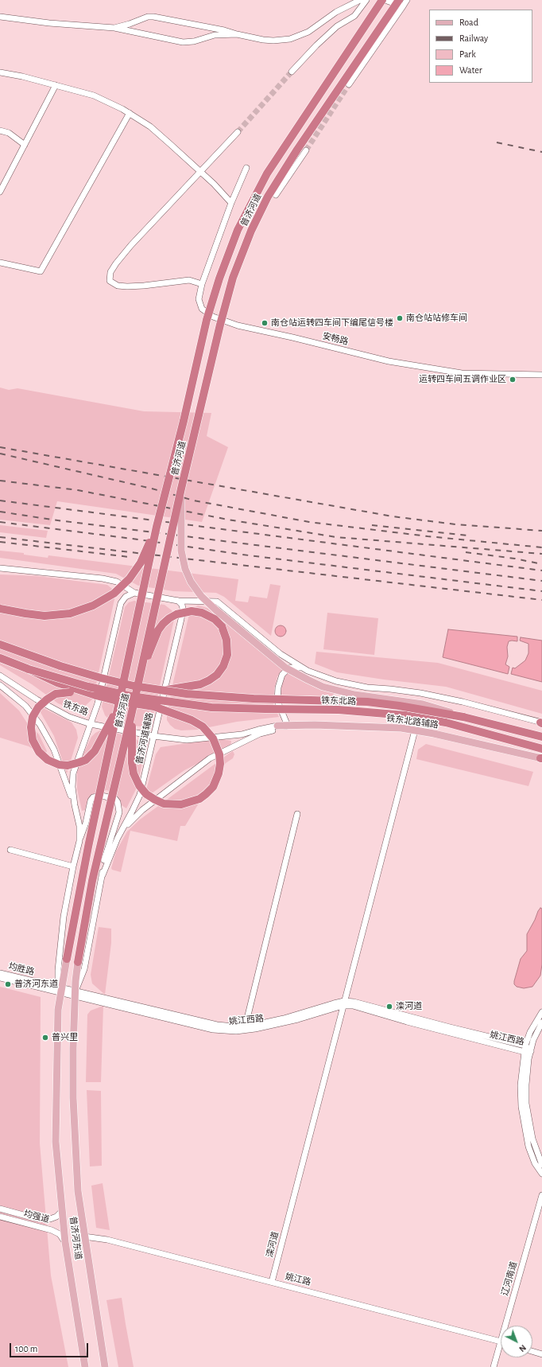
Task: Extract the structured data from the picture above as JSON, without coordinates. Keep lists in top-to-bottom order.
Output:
{
  "streets": {
    "highway": ["普济河道", "铁东北路"],
    "main road": ["铁东北路辅路", "普济河东道"],
    "street": [
      "安畅路",
      "铁东路",
      "普济河道辅路",
      "均胜路",
      "姚江西路",
      "均强道",
      "滦河道",
      "辽河南道",
      "姚江路"
    ]
  },
  "crossings": [
    ["普济河道", "普济河东道"],
    ["铁东北路", "普济河道辅路"],
    ["铁东路", "普济河道辅路"],
    ["铁东北路辅路", "滦河道"],
    ["普济河道辅路", "均胜路"],
    ["普济河道辅路", "姚江西路"],
    ["普济河道辅路", "普济河东道"],
    ["均胜路", "姚江西路"],
    ["均胜路", "普济河东道"],
    ["姚江西路", "普济河东道"],
    ["姚江西路", "滦河道"],
    ["均强道", "普济河东道"],
    ["普济河东道", "姚江路"],
    ["滦河道", "姚江路"],
    ["辽河南道", "姚江路"]
  ],
  "places": [
    "南仓站站修车间",
    "南仓站运转四车间下编尾信号楼",
    "运转四车间五调作业区",
    "普济河东道",
    "滦河道",
    "普兴里"
  ],
  "legend": [
    "Road",
    "Railway",
    "Park",
    "Water"
  ],
  "scale_bar": "100 m",
  "north": "bottom right"
}
